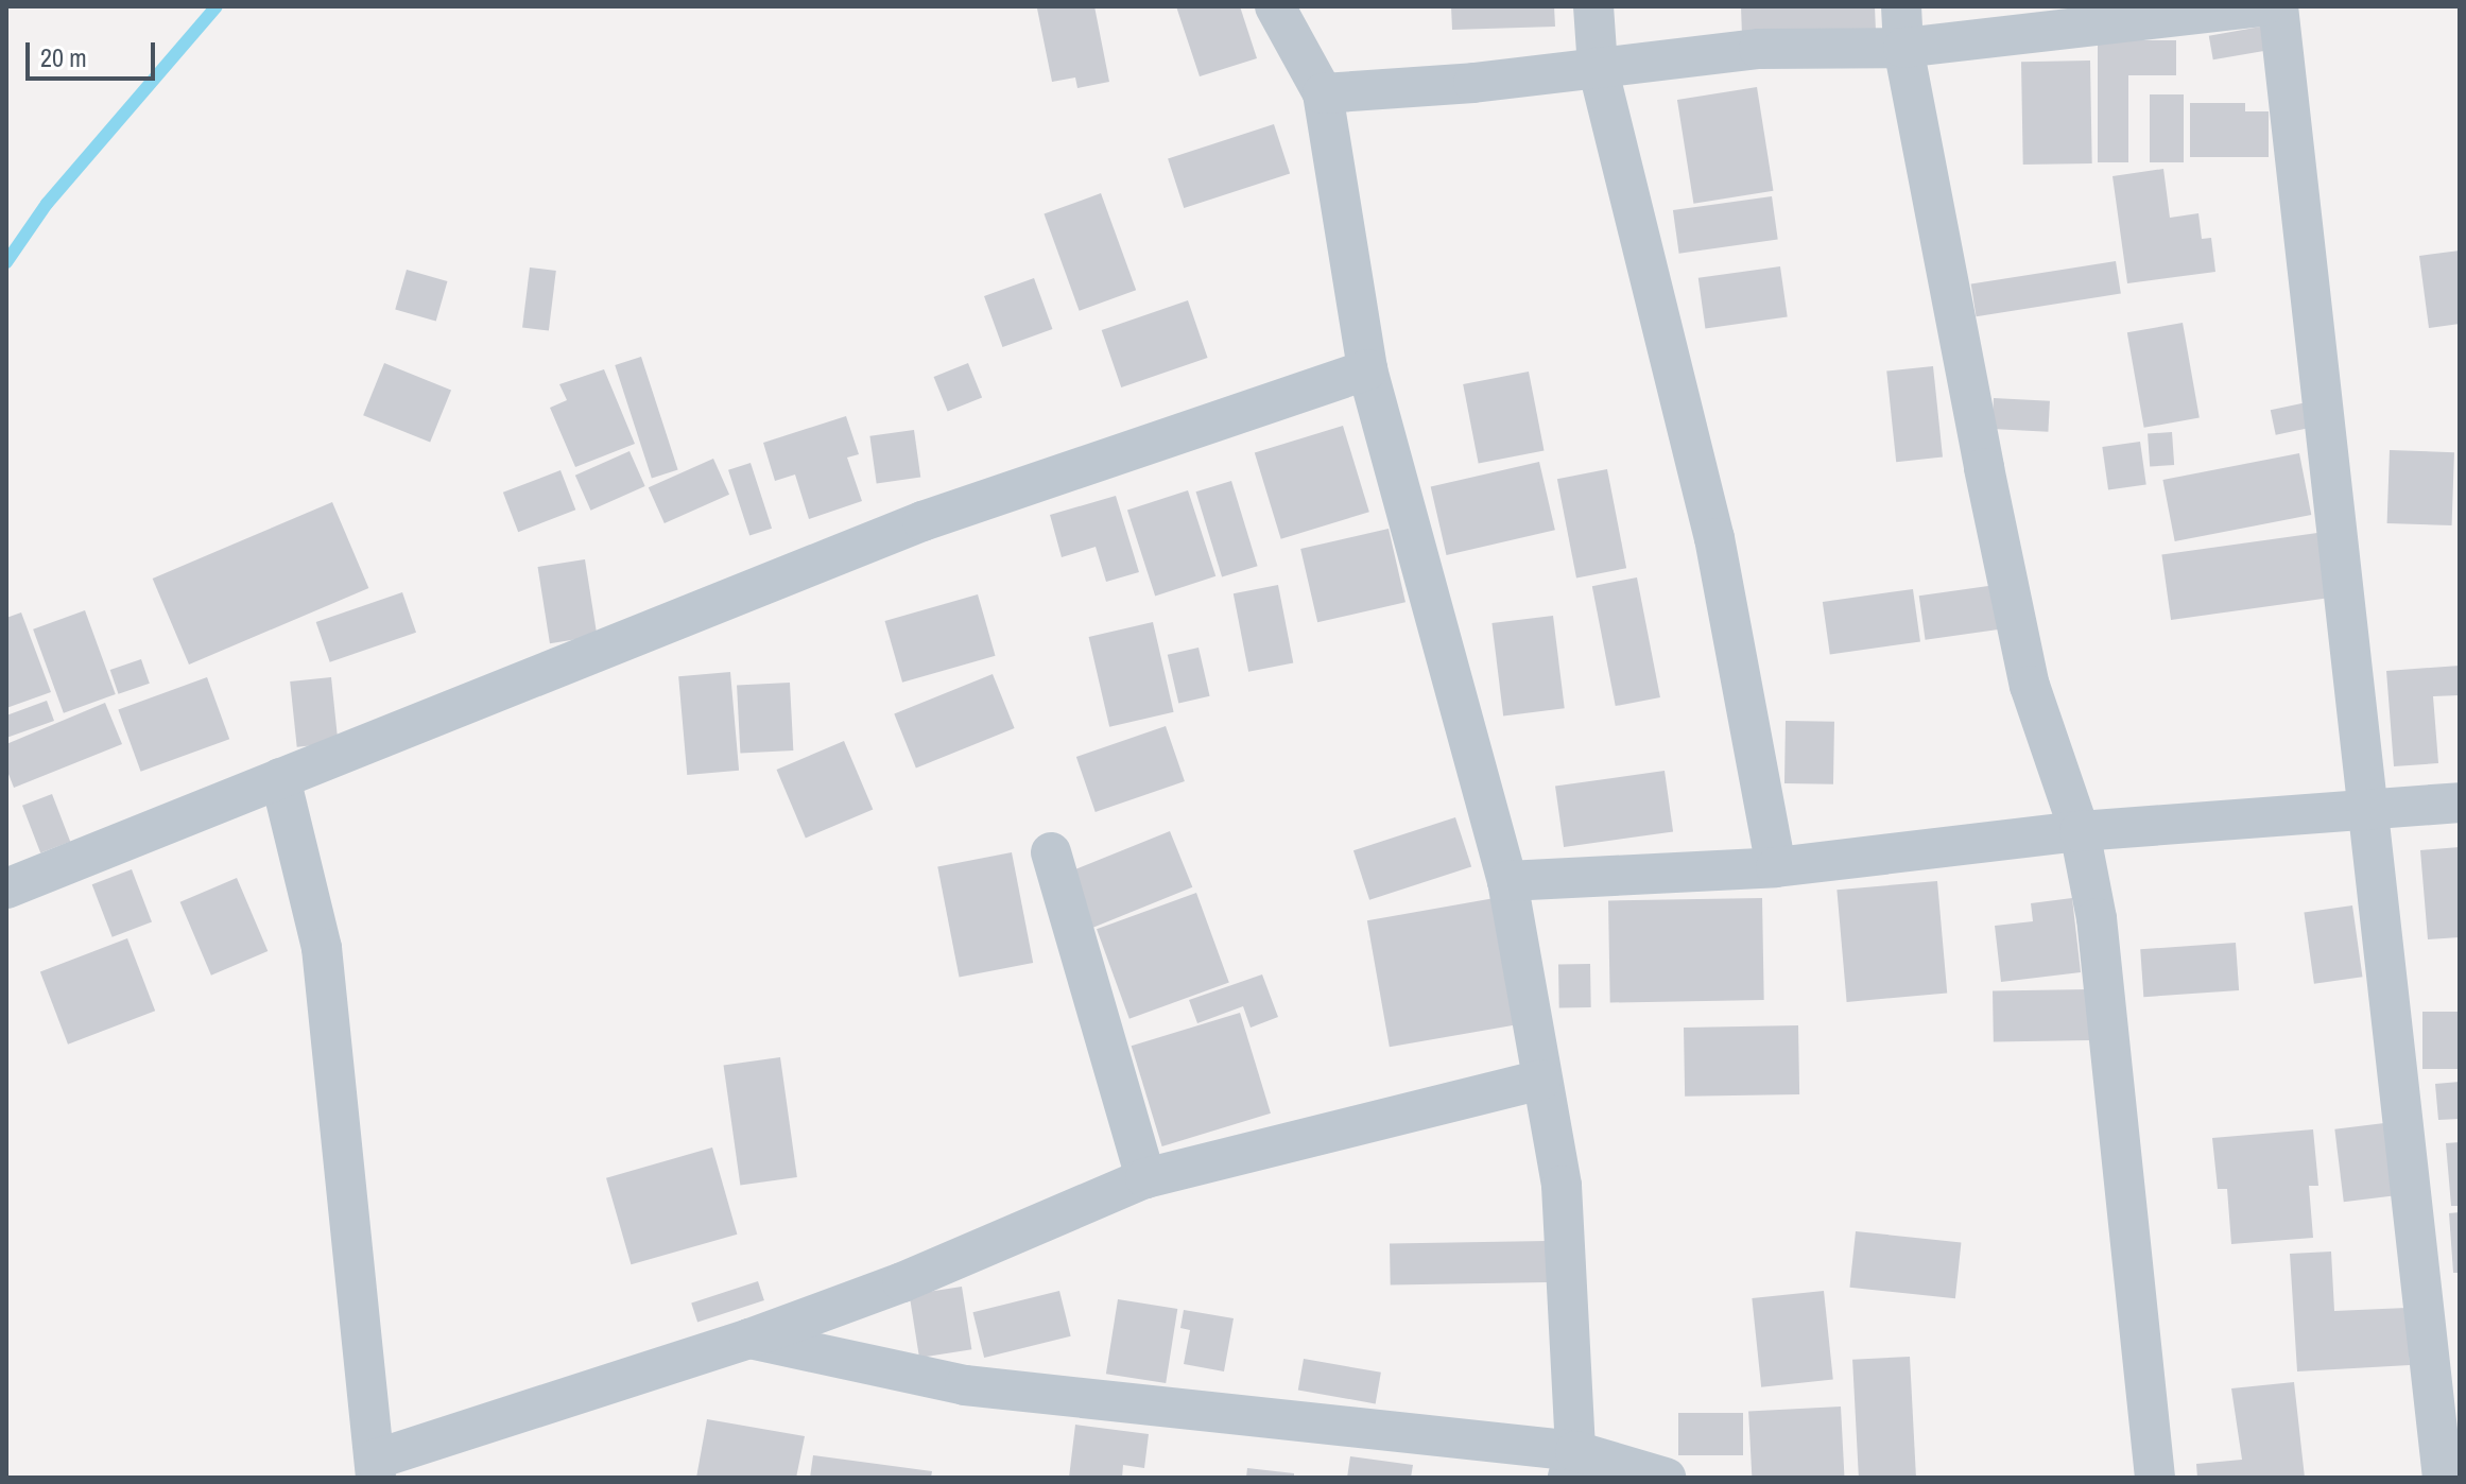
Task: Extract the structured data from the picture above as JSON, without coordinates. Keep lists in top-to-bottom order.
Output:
{
  "scale_bar": "20 m"
}
